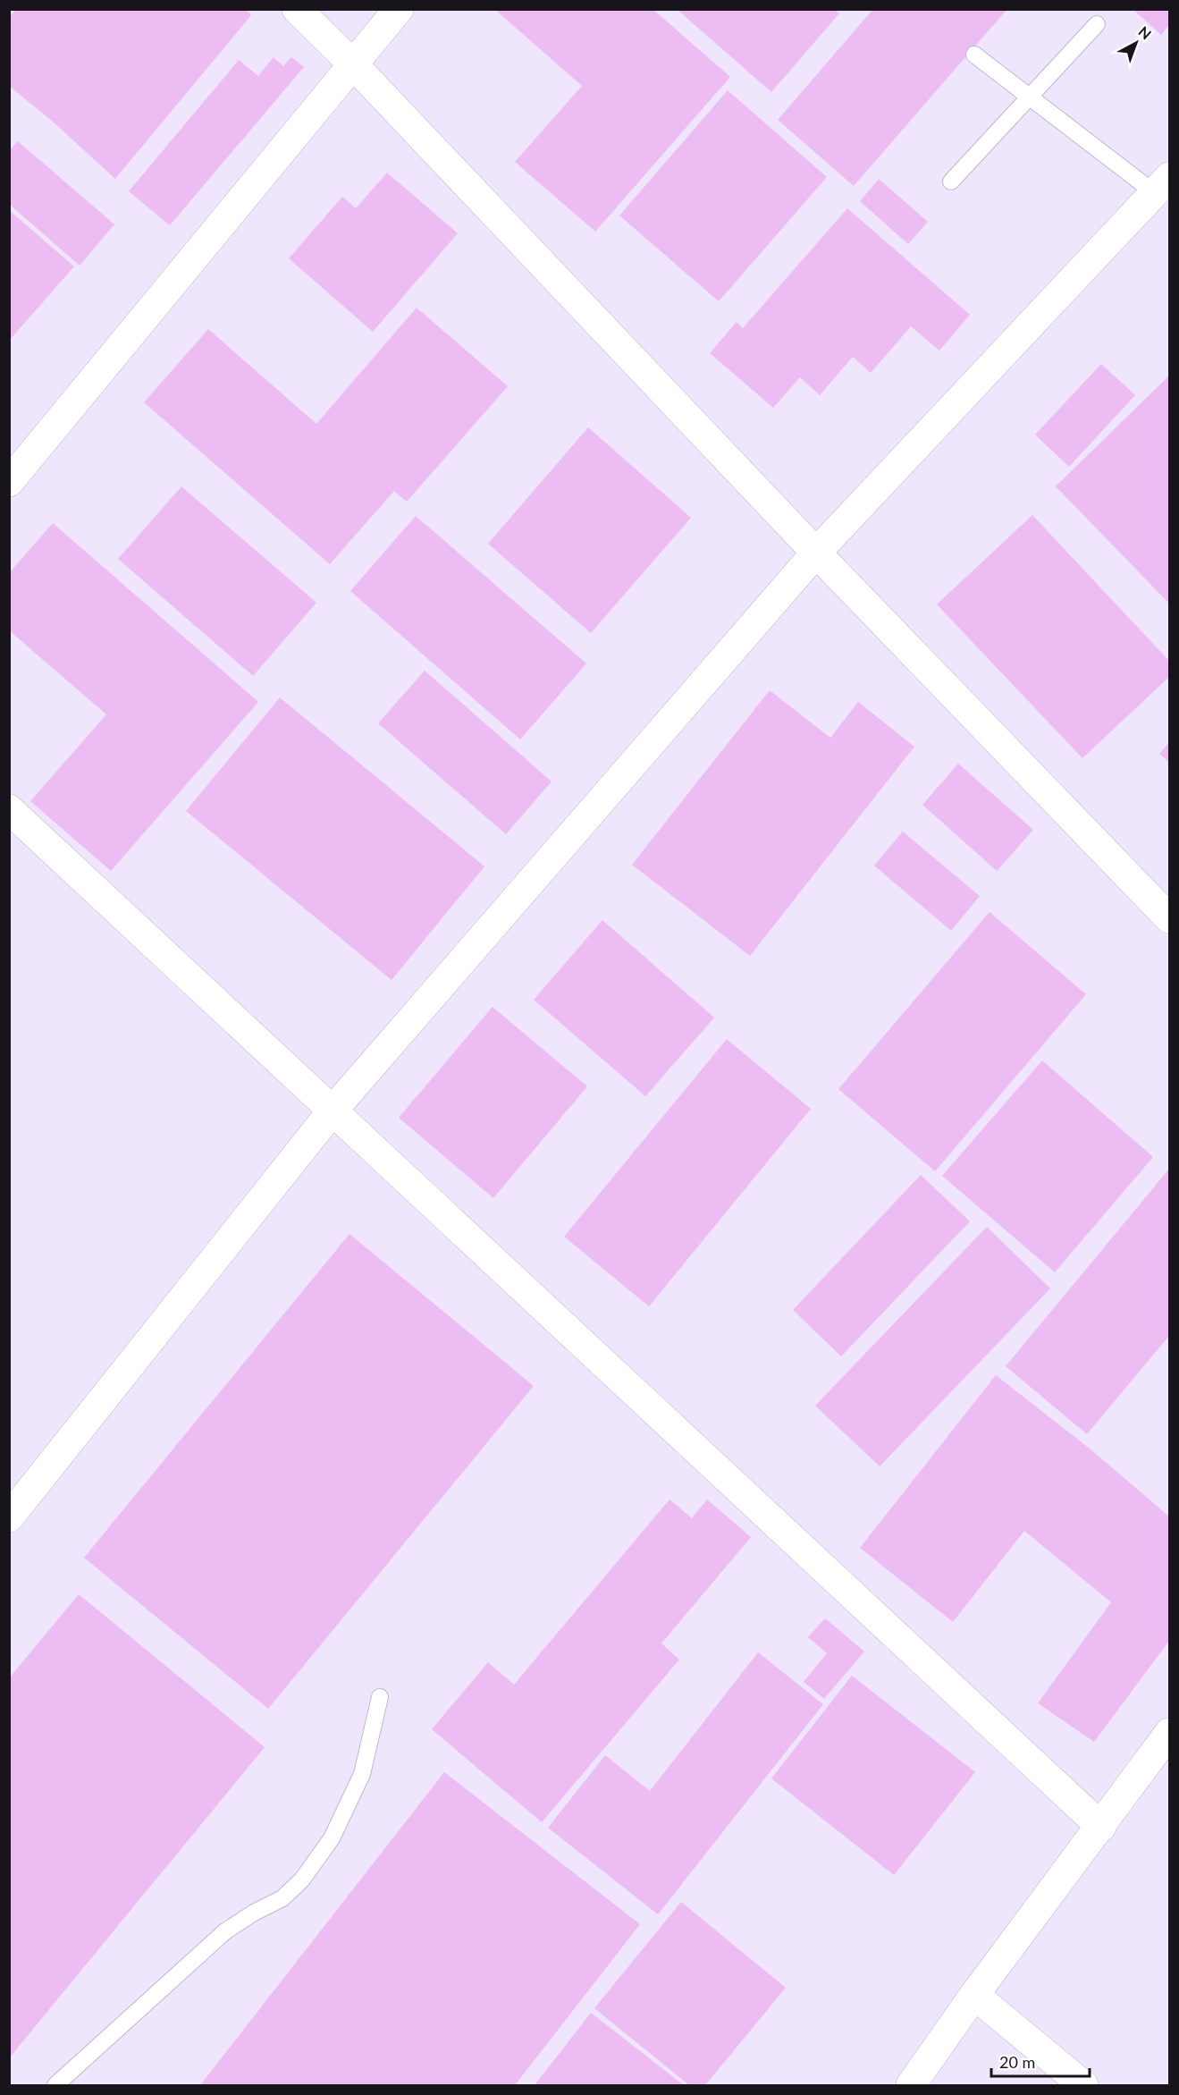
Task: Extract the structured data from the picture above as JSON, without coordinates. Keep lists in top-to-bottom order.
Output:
{
  "scale_bar": "20 m",
  "north": "top right"
}
